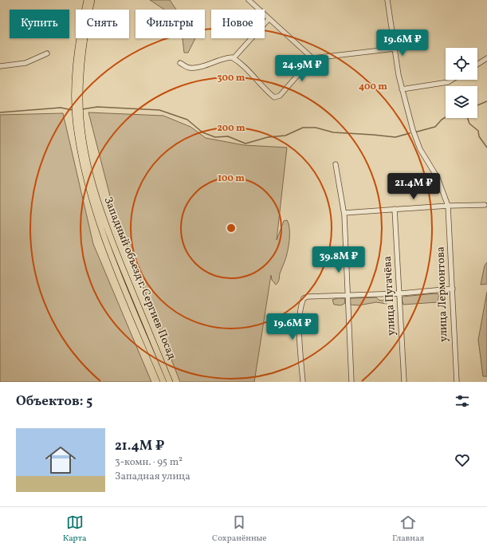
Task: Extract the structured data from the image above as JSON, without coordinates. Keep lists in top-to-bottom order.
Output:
{
  "streets": {
    "main road": ["Западный объезд г. Сергиев Посад"],
    "street": ["улица Лермонтова", "улица Пугачёва"]
  },
  "page": {
    "chip": [
      "Купить",
      "Снять",
      "Фильтры",
      "Новое"
    ],
    "price": [
      "19.6M ₽",
      "24.9M ₽",
      "21.4M ₽",
      "39.8M ₽",
      "19.6M ₽"
    ],
    "heading": "Объектов: 5",
    "list": [
      {
        "name": "21.4M ₽",
        "note": "3-комн. · 95 m² · Западная улица"
      }
    ],
    "tabs": ["Карта", "Сохранённые", "Главная"]
  },
  "rings": [
    "300 m",
    "400 m",
    "200 m",
    "100 m"
  ]
}
